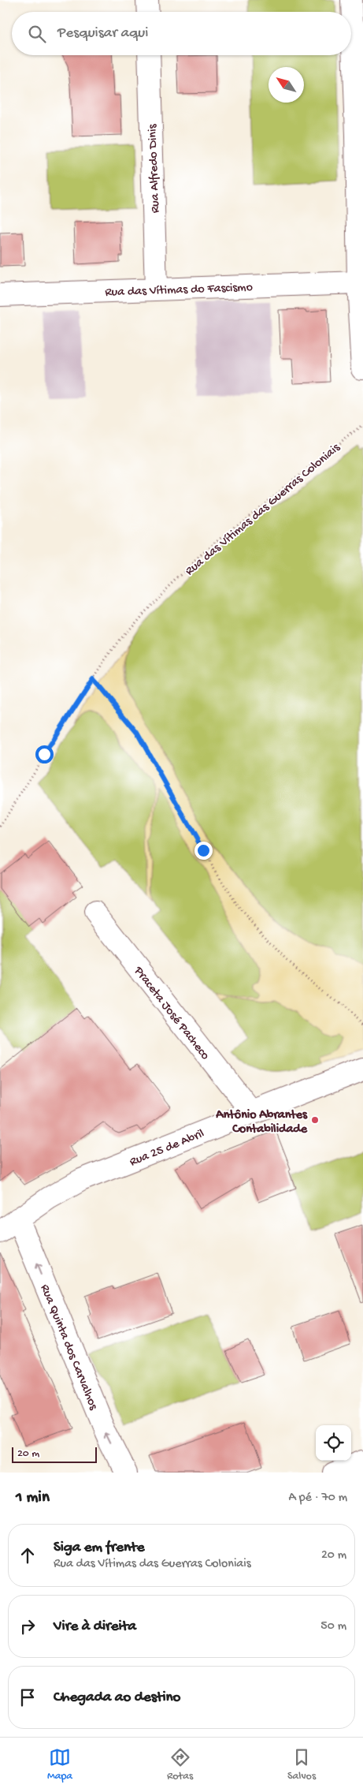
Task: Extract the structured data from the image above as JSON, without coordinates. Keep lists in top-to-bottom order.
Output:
{
  "streets": {
    "street": [
      "Rua Alfredo Dinis",
      "Rua das Vítimas do Fascismo",
      "Praceta José Pacheco",
      "Rua 25 de Abril",
      "Rua Quinta dos Carvalhos"
    ],
    "path": ["Rua das Vítimas das Guerras Coloniais"]
  },
  "crossings": [
    ["Rua Alfredo Dinis", "Rua das Vítimas do Fascismo"],
    ["Praceta José Pacheco", "Rua 25 de Abril"],
    ["Rua 25 de Abril", "Rua Quinta dos Carvalhos"]
  ],
  "one_way": ["Rua Quinta dos Carvalhos"],
  "places": ["Antônio Abrantes Contabilidade"],
  "scale_bar": "20 m",
  "north": "top left",
  "page": {
    "search": "Pesquisar aqui",
    "scale": "20 m",
    "heading": ["1 min", "A pé · 70 m"],
    "list": [
      ["Siga em frente", "Rua das Vítimas das Guerras Coloniais", "20 m"],
      ["Vire à direita", "50 m"],
      "Chegada ao destino"
    ],
    "nav": ["Mapa", "Rotas", "Salvos"]
  }
}
